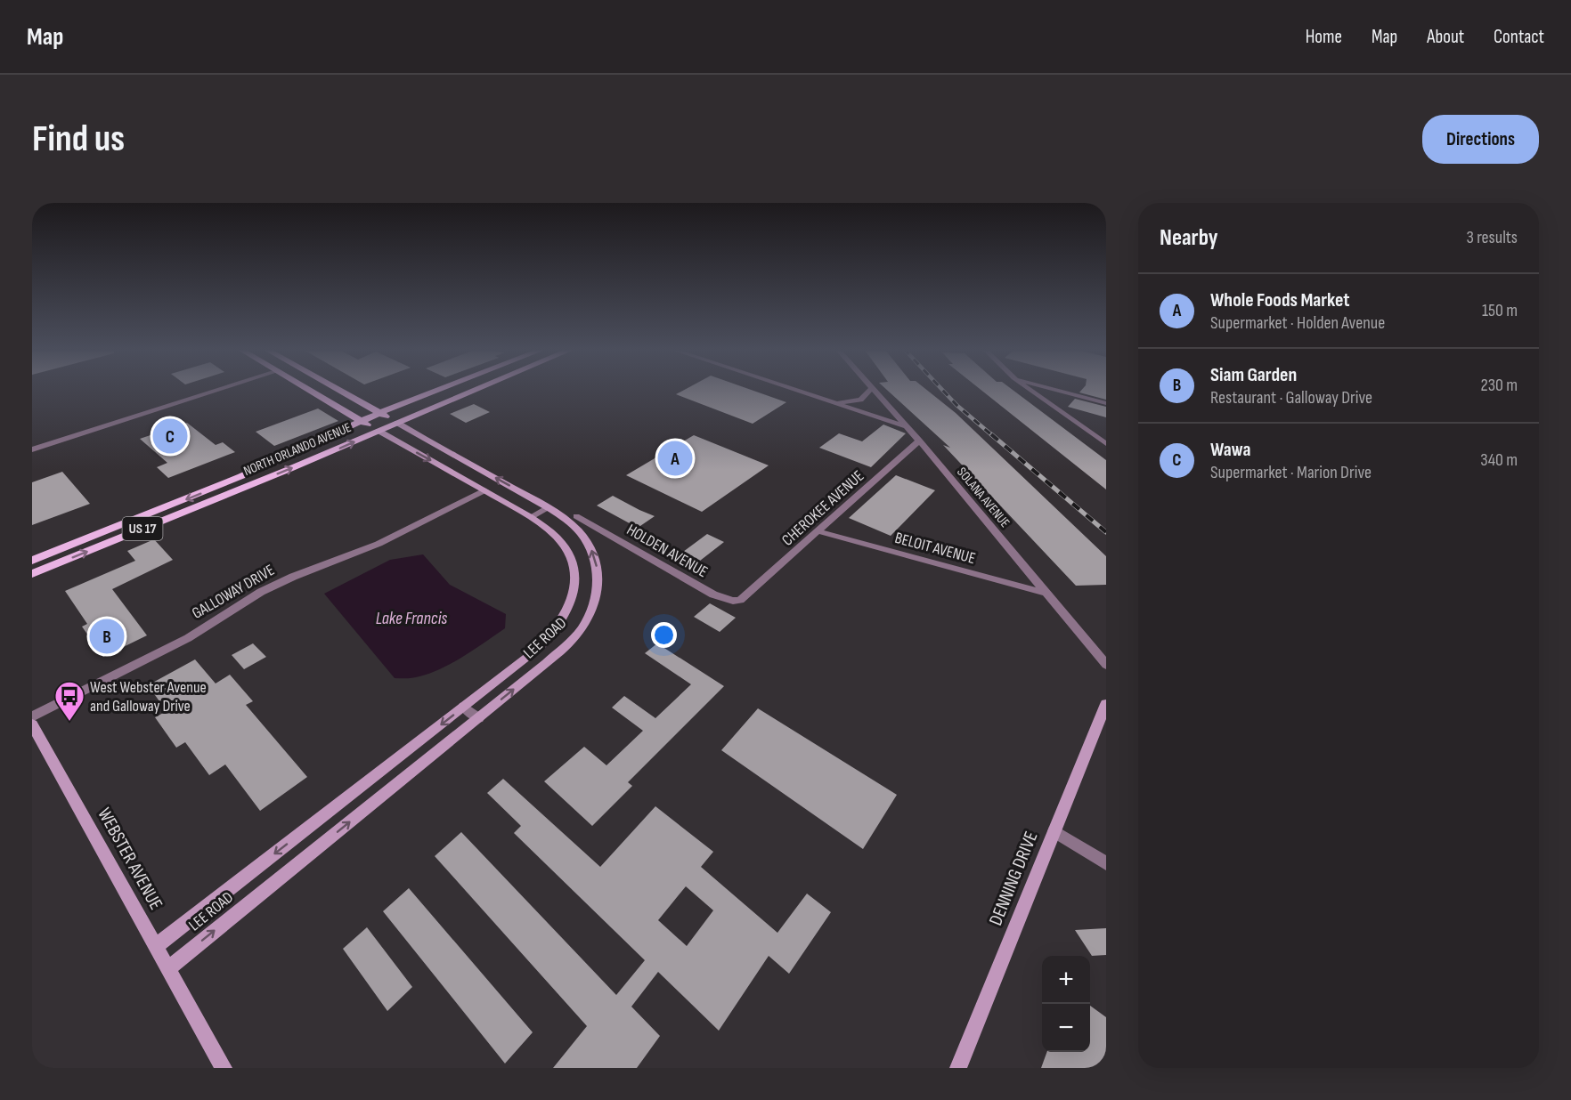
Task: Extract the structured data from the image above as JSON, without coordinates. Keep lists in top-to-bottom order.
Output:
{
  "streets": {
    "main road": ["NORTH ORLANDO AVENUE", "US 17", "LEE ROAD"],
    "street": [
      "SOLANA AVENUE",
      "CHEROKEE AVENUE",
      "BELOIT AVENUE",
      "HOLDEN AVENUE",
      "GALLOWAY DRIVE",
      "WEBSTER AVENUE",
      "DENNING DRIVE"
    ]
  },
  "crossings": [
    ["NORTH ORLANDO AVENUE", "LEE ROAD"],
    ["SOLANA AVENUE", "CHEROKEE AVENUE"],
    ["SOLANA AVENUE", "BELOIT AVENUE"],
    ["CHEROKEE AVENUE", "BELOIT AVENUE"],
    ["CHEROKEE AVENUE", "HOLDEN AVENUE"],
    ["GALLOWAY DRIVE", "LEE ROAD"],
    ["LEE ROAD", "WEBSTER AVENUE"]
  ],
  "water": ["Lake Francis"],
  "places": {
    "bus stop": ["West Webster Avenue and Galloway Drive"]
  },
  "page": {
    "header": "Map",
    "nav": [
      "Home",
      "Map",
      "About",
      "Contact"
    ],
    "buttons": "Directions",
    "title": "Find us",
    "heading": ["Nearby", "3 results"],
    "list": [
      {
        "mark": "A",
        "name": "Whole Foods Market",
        "note": "Supermarket · Holden Avenue",
        "value": "150 m"
      },
      {
        "mark": "B",
        "name": "Siam Garden",
        "note": "Restaurant · Galloway Drive",
        "value": "230 m"
      },
      {
        "mark": "C",
        "name": "Wawa",
        "note": "Supermarket · Marion Drive",
        "value": "340 m"
      }
    ],
    "pins": ["C", "A", "B"],
    "map_buttons": ["+", "−"]
  }
}
